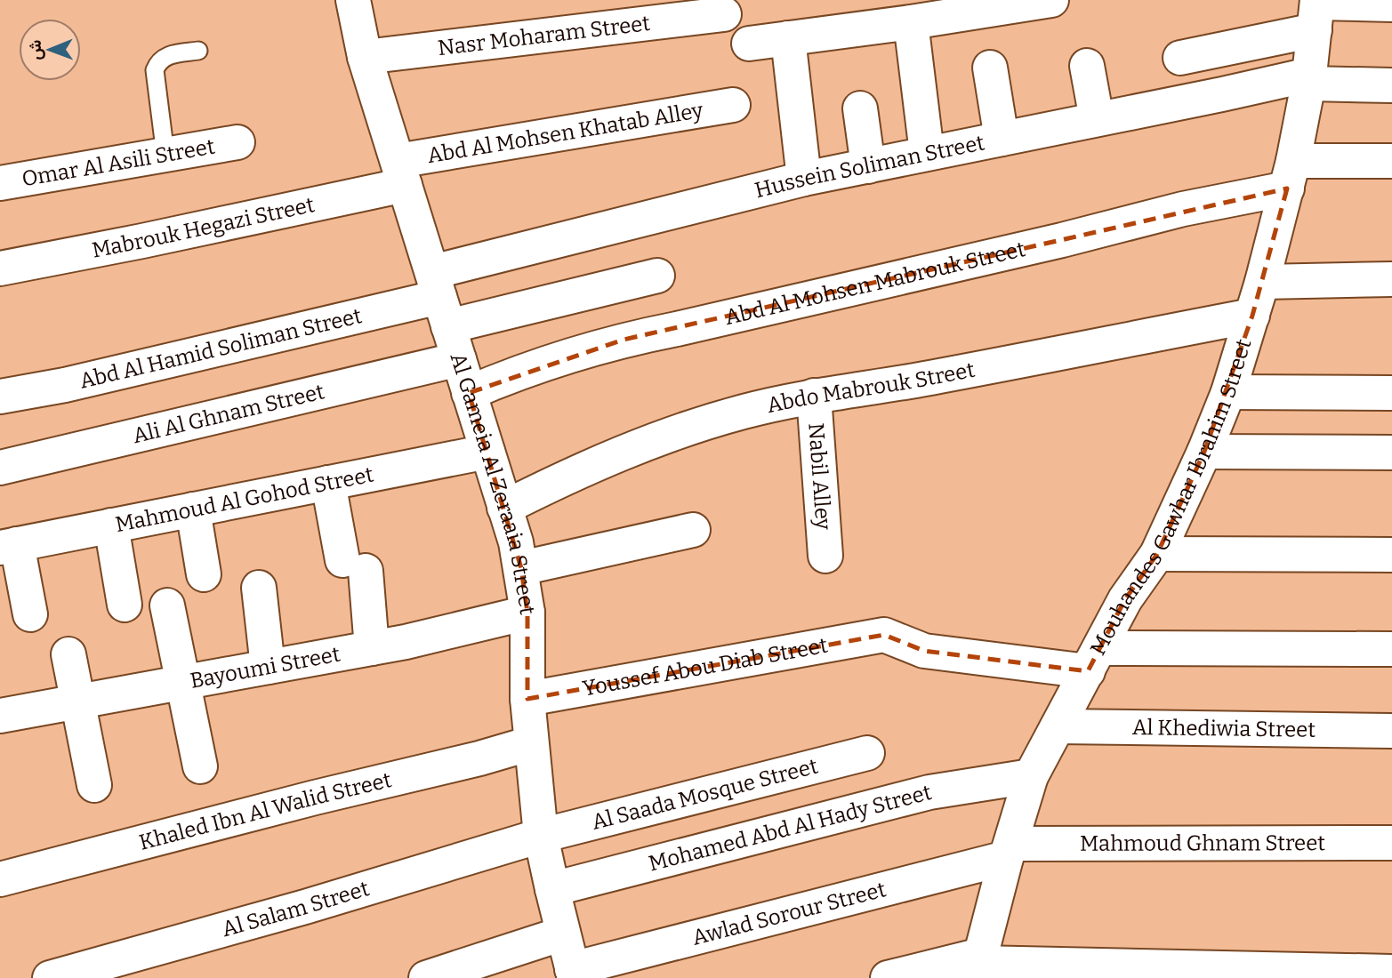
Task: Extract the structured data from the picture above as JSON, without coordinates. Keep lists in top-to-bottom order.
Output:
{
  "streets": {
    "street": [
      "Nasr Moharam Street",
      "Abd Al Mohsen Khatab Alley",
      "Omar Al Asili Street",
      "Hussein Soliman Street",
      "Mabrouk Hegazi Street",
      "Abd Al Mohsen Mabrouk Street",
      "Abd Al Hamid Soliman Street",
      "Abdo Mabrouk Street",
      "Ali Al Ghnam Street",
      "Nabil Alley",
      "Al Gameia Al Zeraaia Street",
      "Mouhandes Gawhar Ibrahim Street",
      "Mahmoud Al Gohod Street",
      "Bayoumi Street",
      "Youssef Abou Diab Street",
      "Al Khediwia Street",
      "Al Saada Mosque Street",
      "Khaled Ibn Al Walid Street",
      "Mohamed Abd Al Hady Street",
      "Mahmoud Ghnam Street",
      "Al Salam Street",
      "Awlad Sorour Street"
    ]
  },
  "crossings": [
    ["Nasr Moharam Street", "Al Gameia Al Zeraaia Street"],
    ["Abd Al Mohsen Khatab Alley", "Mabrouk Hegazi Street"],
    ["Abd Al Mohsen Khatab Alley", "Al Gameia Al Zeraaia Street"],
    ["Hussein Soliman Street", "Abd Al Hamid Soliman Street"],
    ["Hussein Soliman Street", "Al Gameia Al Zeraaia Street"],
    ["Hussein Soliman Street", "Mouhandes Gawhar Ibrahim Street"],
    ["Mabrouk Hegazi Street", "Al Gameia Al Zeraaia Street"],
    ["Abd Al Mohsen Mabrouk Street", "Al Gameia Al Zeraaia Street"],
    ["Abd Al Mohsen Mabrouk Street", "Mouhandes Gawhar Ibrahim Street"],
    ["Abd Al Hamid Soliman Street", "Al Gameia Al Zeraaia Street"],
    ["Abdo Mabrouk Street", "Nabil Alley"],
    ["Abdo Mabrouk Street", "Al Gameia Al Zeraaia Street"],
    ["Abdo Mabrouk Street", "Mouhandes Gawhar Ibrahim Street"],
    ["Ali Al Ghnam Street", "Al Gameia Al Zeraaia Street"],
    ["Al Gameia Al Zeraaia Street", "Mahmoud Al Gohod Street"],
    ["Al Gameia Al Zeraaia Street", "Bayoumi Street"],
    ["Al Gameia Al Zeraaia Street", "Youssef Abou Diab Street"],
    ["Al Gameia Al Zeraaia Street", "Al Saada Mosque Street"],
    ["Al Gameia Al Zeraaia Street", "Khaled Ibn Al Walid Street"],
    ["Al Gameia Al Zeraaia Street", "Mohamed Abd Al Hady Street"],
    ["Al Gameia Al Zeraaia Street", "Al Salam Street"],
    ["Al Gameia Al Zeraaia Street", "Awlad Sorour Street"],
    ["Mouhandes Gawhar Ibrahim Street", "Youssef Abou Diab Street"],
    ["Mouhandes Gawhar Ibrahim Street", "Al Khediwia Street"],
    ["Mouhandes Gawhar Ibrahim Street", "Mohamed Abd Al Hady Street"],
    ["Mouhandes Gawhar Ibrahim Street", "Mahmoud Ghnam Street"],
    ["Mouhandes Gawhar Ibrahim Street", "Awlad Sorour Street"],
    ["Al Saada Mosque Street", "Al Salam Street"],
    ["Mahmoud Ghnam Street", "Awlad Sorour Street"]
  ],
  "north": "left"
}
